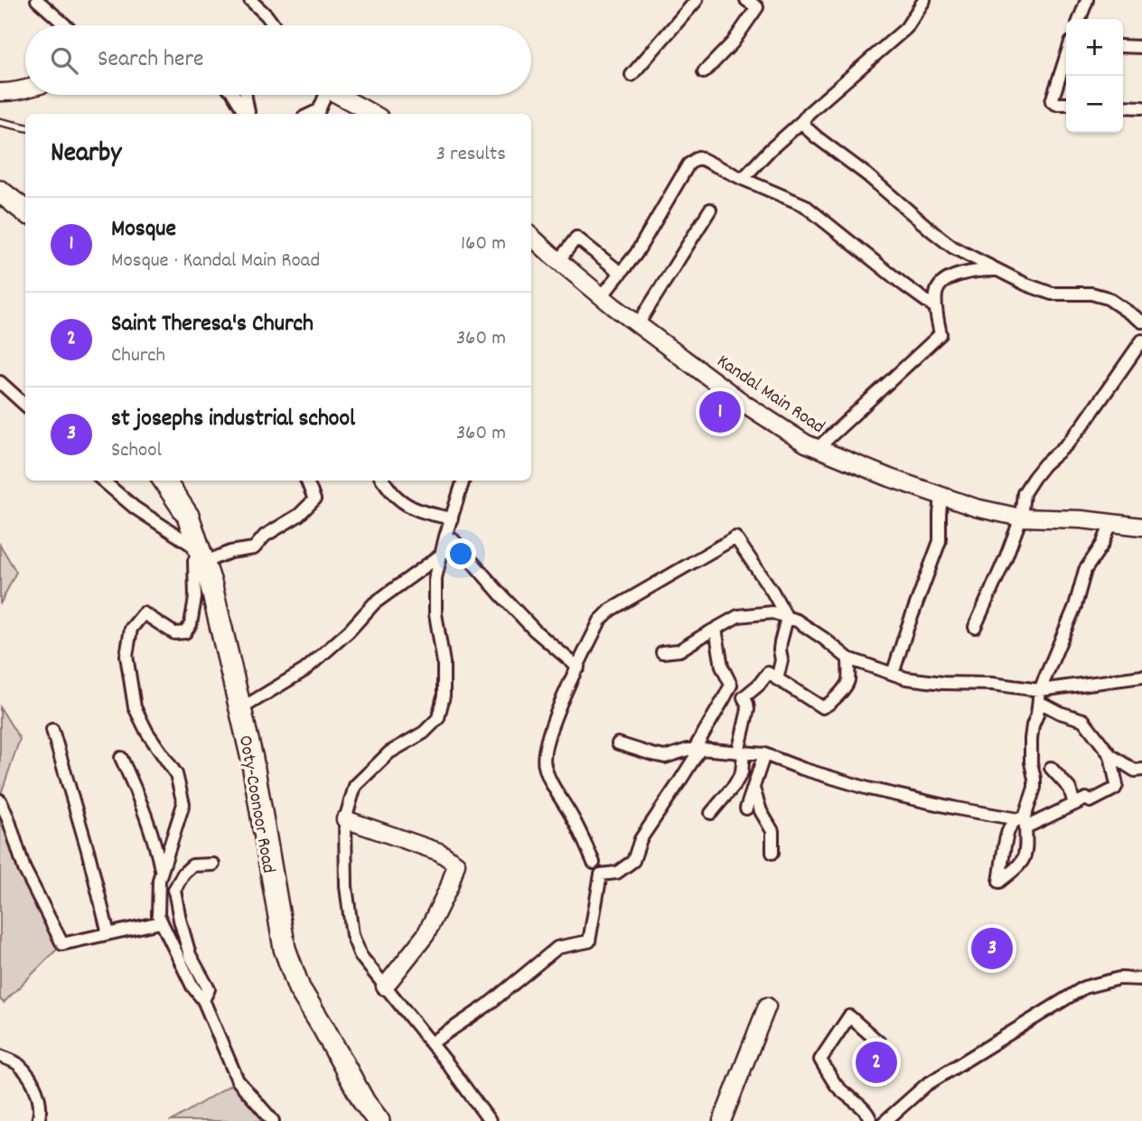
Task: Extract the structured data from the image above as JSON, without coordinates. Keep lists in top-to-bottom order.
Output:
{
  "streets": {
    "highway": ["Ooty-Coonoor Road"],
    "street": ["Kandal Main Road"]
  },
  "page": {
    "map_buttons": ["+", "−"],
    "search": "Search here",
    "heading": ["Nearby", "3 results"],
    "list": [
      {
        "mark": "1",
        "name": "Mosque",
        "note": "Mosque · Kandal Main Road",
        "value": "160 m"
      },
      {
        "mark": "2",
        "name": "Saint Theresa's Church",
        "note": "Church",
        "value": "360 m"
      },
      {
        "mark": "3",
        "name": "st josephs industrial school",
        "note": "School",
        "value": "360 m"
      }
    ],
    "pins": ["1", "3", "2"]
  }
}
